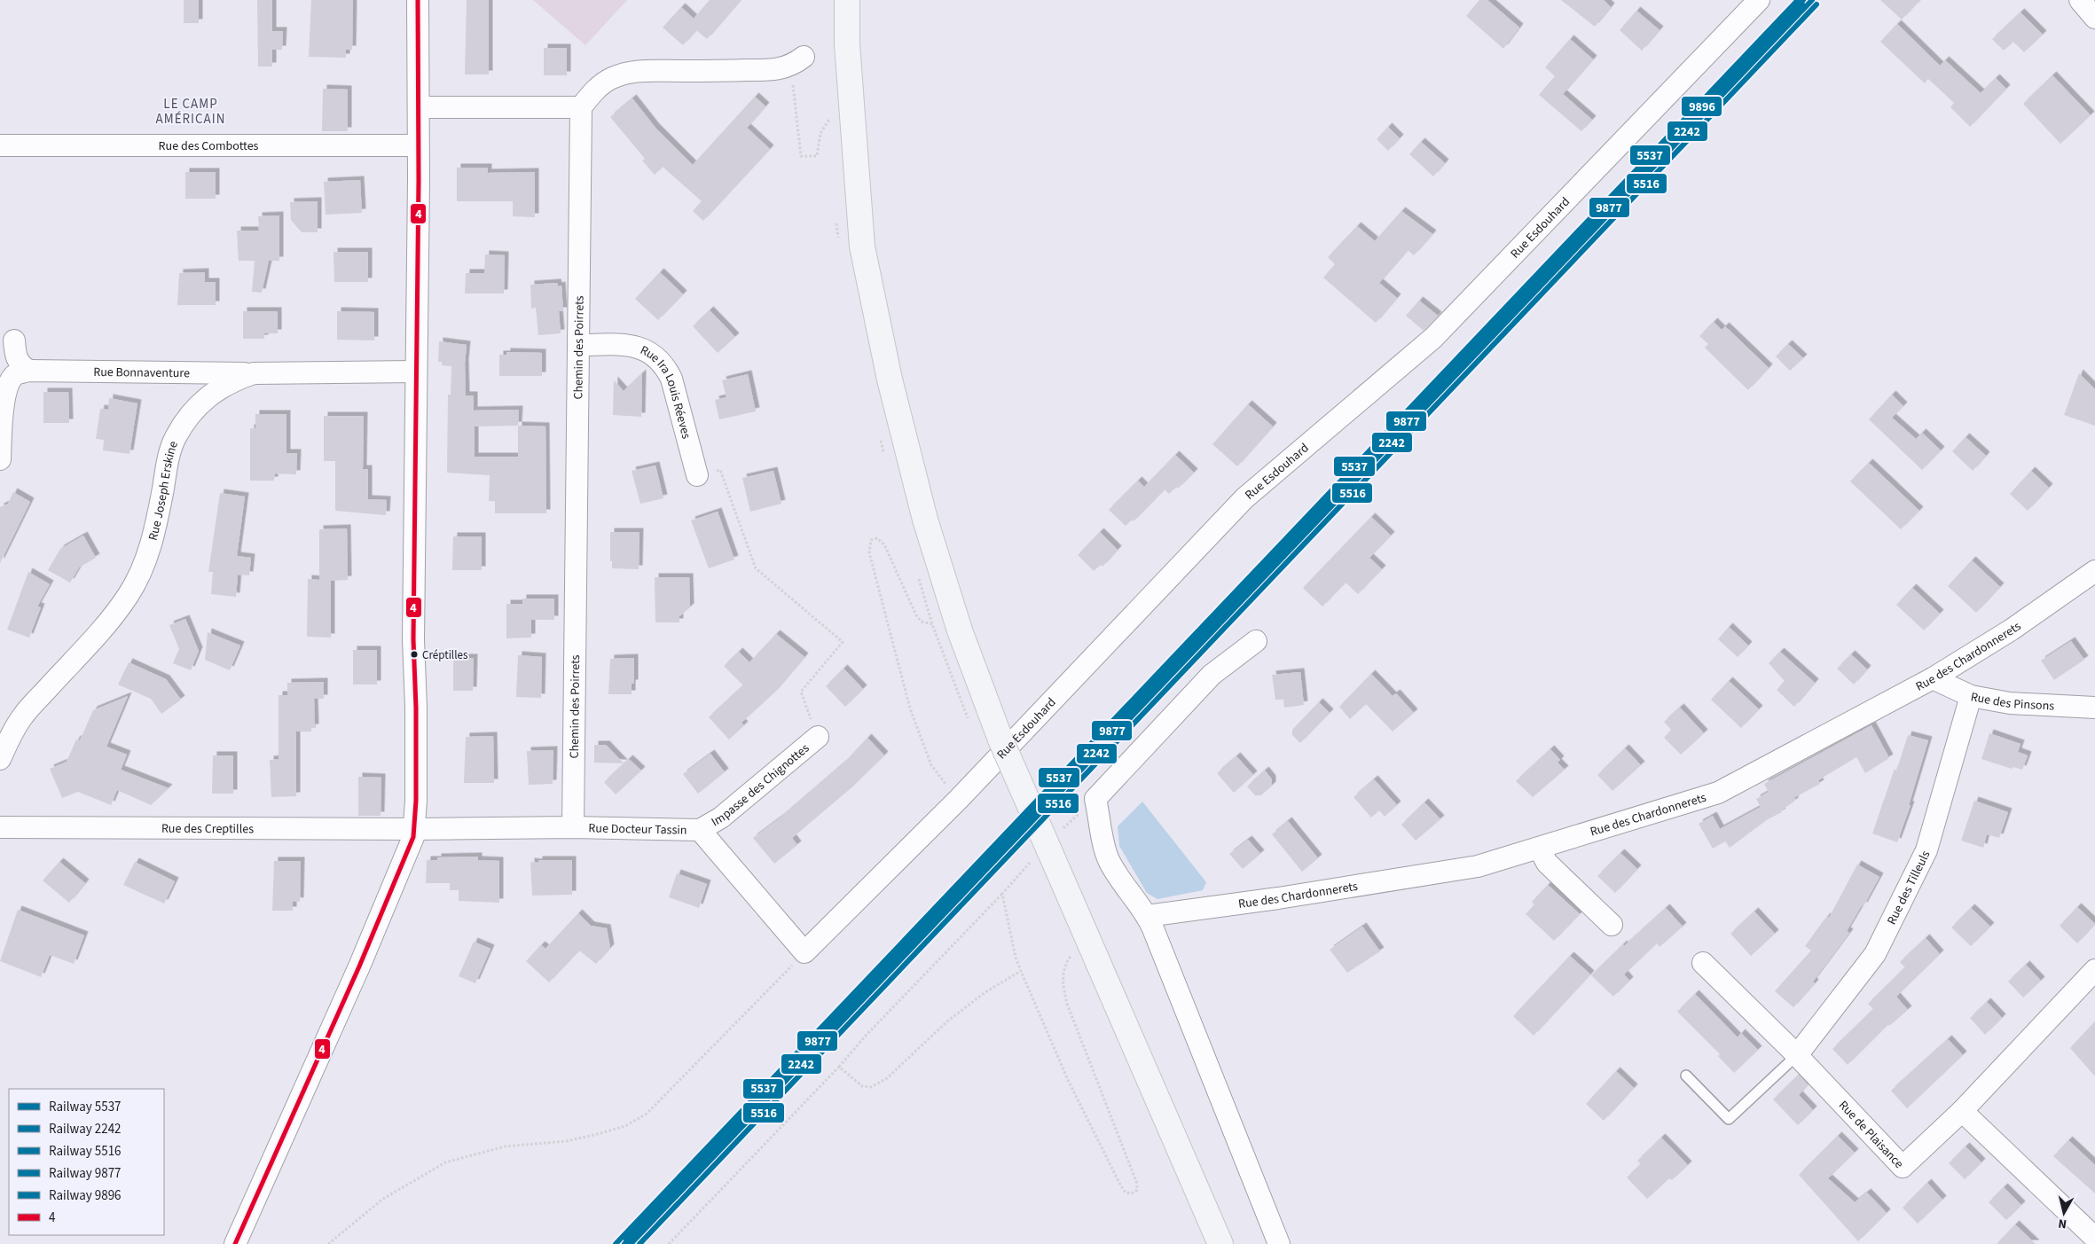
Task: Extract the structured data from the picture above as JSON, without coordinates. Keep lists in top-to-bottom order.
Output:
{
  "streets": {
    "street": [
      "Rue des Combottes",
      "Rue Esdouhard",
      "Chemin des Poirrets",
      "Rue Bonnaventure",
      "Rue Ira Louis Réeves",
      "Rue Joseph Erskine",
      "Rue des Chardonnerets",
      "Rue des Pinsons",
      "Impasse des Chignottes",
      "Rue des Creptilles",
      "Rue Docteur Tassin",
      "Rue des Tilleuls",
      "Rue de Plaisance"
    ]
  },
  "crossings": [
    ["Rue Esdouhard", "Rue Docteur Tassin"],
    ["Chemin des Poirrets", "Rue Ira Louis Réeves"],
    ["Chemin des Poirrets", "Rue Docteur Tassin"],
    ["Rue Bonnaventure", "Rue Joseph Erskine"],
    ["Rue des Chardonnerets", "Rue des Pinsons"],
    ["Rue des Pinsons", "Rue des Tilleuls"],
    ["Impasse des Chignottes", "Rue Docteur Tassin"],
    ["Rue des Creptilles", "Rue Docteur Tassin"],
    ["Rue des Tilleuls", "Rue de Plaisance"]
  ],
  "districts": ["LE CAMP AMÉRICAIN"],
  "places": ["Créptilles"],
  "lines": [
    "rail line 5537",
    "rail line 2242",
    "rail line 9896",
    "transit line 4",
    "rail line 5516",
    "rail line 9877"
  ],
  "legend": [
    "Railway 5537",
    "Railway 2242",
    "Railway 5516",
    "Railway 9877",
    "Railway 9896",
    "4"
  ],
  "north": "bottom"
}
